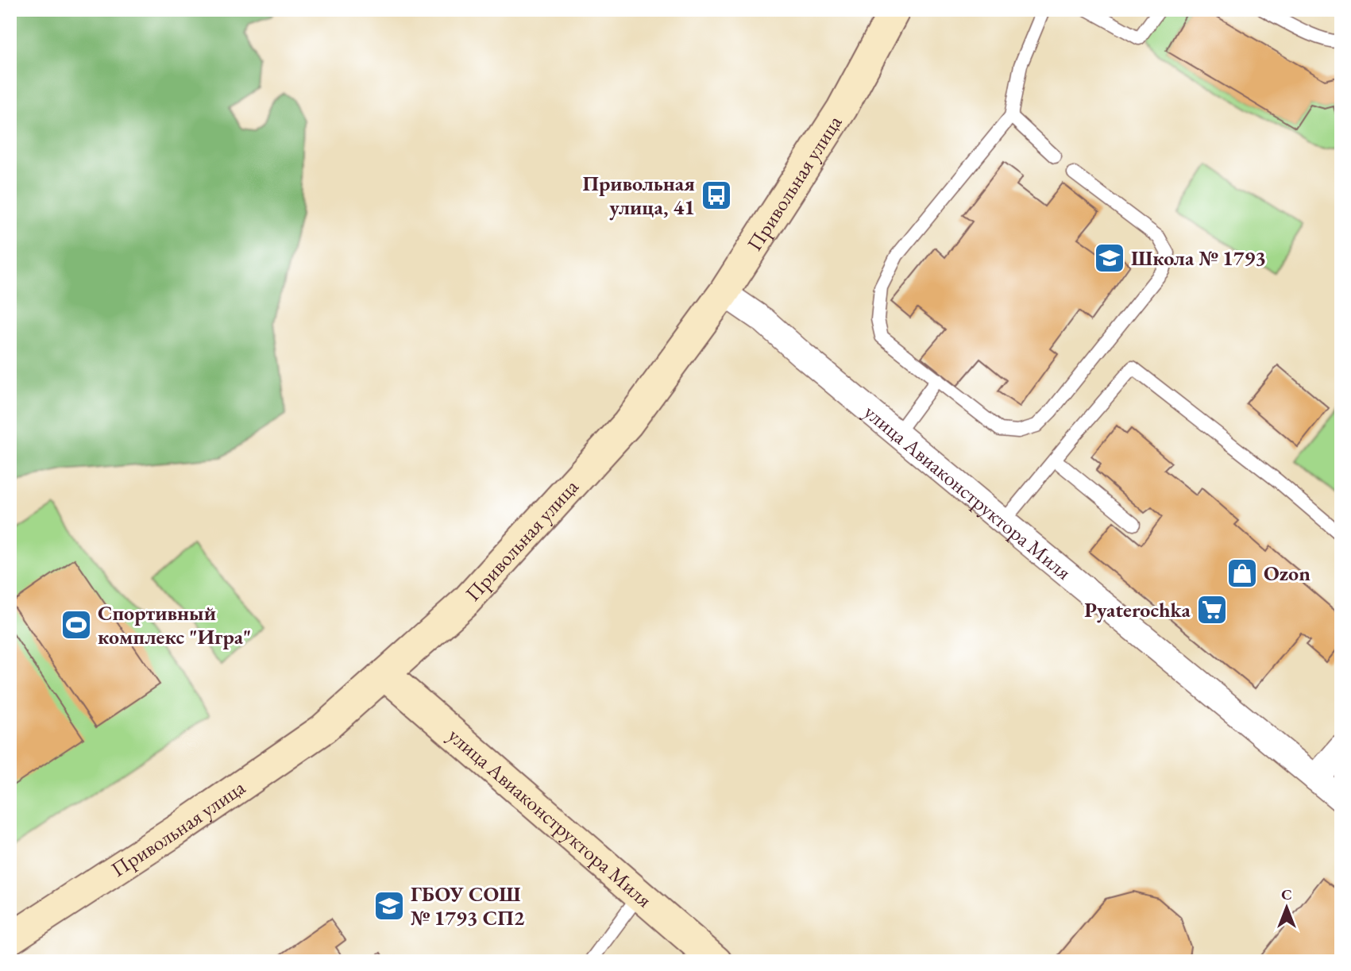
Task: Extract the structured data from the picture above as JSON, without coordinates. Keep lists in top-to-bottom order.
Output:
{
  "streets": {
    "main road": ["Привольная улица", "улица Авиаконструктора Миля"]
  },
  "crossings": [
    ["Привольная улица", "улица Авиаконструктора Миля"]
  ],
  "places": {
    "bus stop": ["Привольная улица, 41"],
    "school or university": ["Школа № 1793", "ГБОУ СОШ № 1793 СП2"],
    "shop": ["Ozon"],
    "supermarket": ["Pyaterochka"],
    "sports": ["Спортивный комплекс \"Игра\""]
  },
  "north": "top"
}
